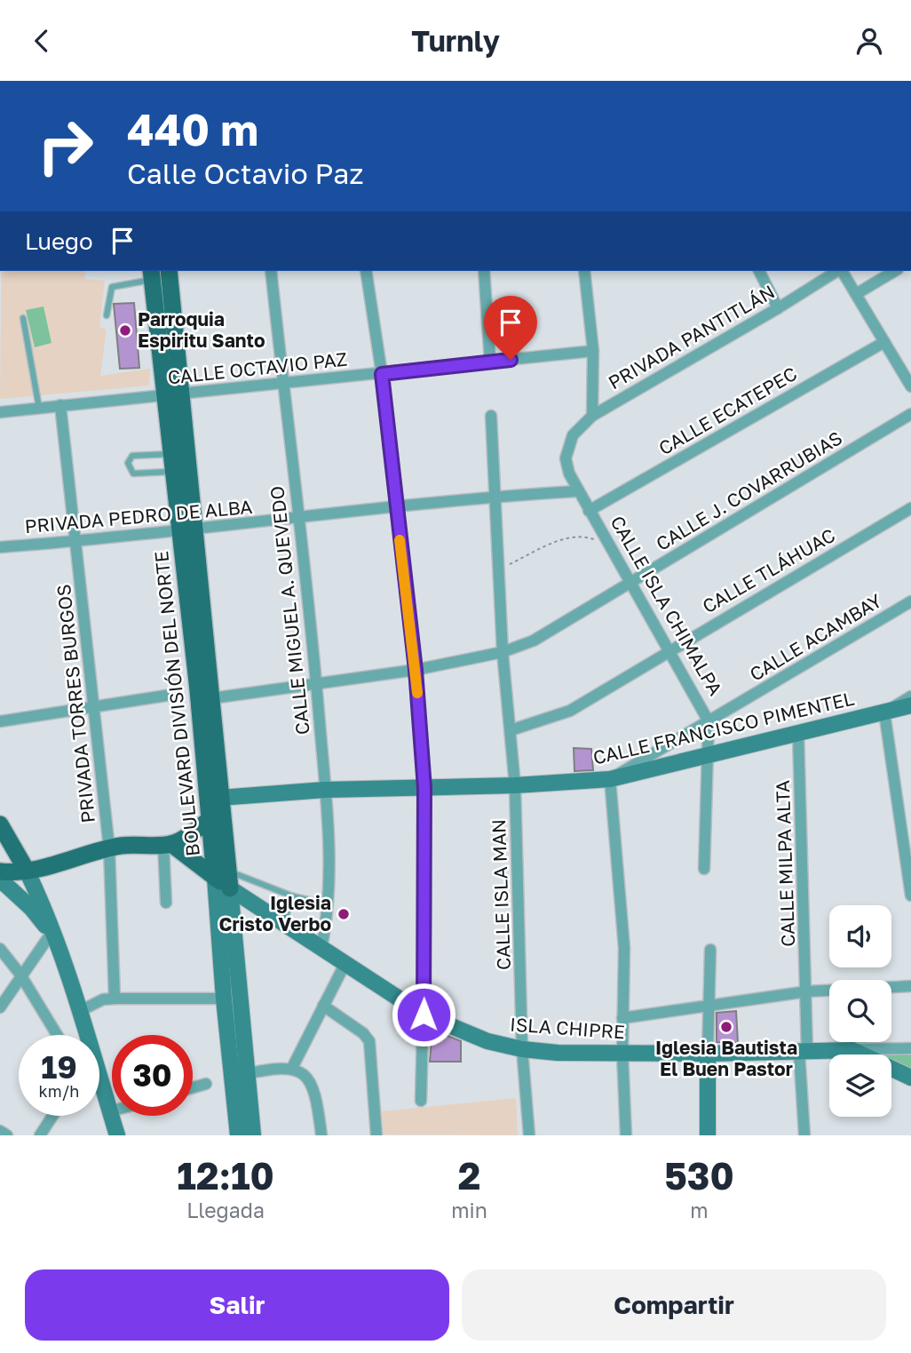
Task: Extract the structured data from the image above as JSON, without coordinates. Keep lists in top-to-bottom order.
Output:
{
  "streets": {
    "main road": ["BOULEVARD DIVISIÓN DEL NORTE", "CALLE FRANCISCO PIMENTEL", "ISLA CHIPRE"],
    "street": [
      "PRIVADA PANTITLÁN",
      "CALLE OCTAVIO PAZ",
      "CALLE ECATEPEC",
      "CALLE J. COVARRUBIAS",
      "PRIVADA PEDRO DE ALBA",
      "CALLE TLÁHUAC",
      "CALLE ISLA CHIMALPA",
      "CALLE MIGUEL A. QUEVEDO",
      "CALLE ACAMBAY",
      "PRIVADA TORRES BURGOS",
      "CALLE MILPA ALTA",
      "CALLE ISLA MAN"
    ]
  },
  "crossings": [
    ["PRIVADA PANTITLÁN", "CALLE ISLA CHIMALPA"],
    ["CALLE OCTAVIO PAZ", "CALLE MIGUEL A. QUEVEDO"],
    ["CALLE OCTAVIO PAZ", "PRIVADA TORRES BURGOS"],
    ["CALLE OCTAVIO PAZ", "BOULEVARD DIVISIÓN DEL NORTE"],
    ["CALLE ECATEPEC", "CALLE ISLA CHIMALPA"],
    ["CALLE J. COVARRUBIAS", "CALLE ISLA CHIMALPA"],
    ["CALLE J. COVARRUBIAS", "CALLE MIGUEL A. QUEVEDO"],
    ["CALLE J. COVARRUBIAS", "BOULEVARD DIVISIÓN DEL NORTE"],
    ["CALLE J. COVARRUBIAS", "CALLE ISLA MAN"],
    ["PRIVADA PEDRO DE ALBA", "CALLE ISLA CHIMALPA"],
    ["PRIVADA PEDRO DE ALBA", "CALLE MIGUEL A. QUEVEDO"],
    ["PRIVADA PEDRO DE ALBA", "PRIVADA TORRES BURGOS"],
    ["PRIVADA PEDRO DE ALBA", "BOULEVARD DIVISIÓN DEL NORTE"],
    ["PRIVADA PEDRO DE ALBA", "CALLE ISLA MAN"],
    ["CALLE TLÁHUAC", "CALLE ISLA CHIMALPA"],
    ["CALLE TLÁHUAC", "CALLE ISLA MAN"],
    ["CALLE ISLA CHIMALPA", "CALLE ACAMBAY"],
    ["CALLE ISLA CHIMALPA", "CALLE FRANCISCO PIMENTEL"],
    ["CALLE MIGUEL A. QUEVEDO", "CALLE FRANCISCO PIMENTEL"],
    ["CALLE MIGUEL A. QUEVEDO", "ISLA CHIPRE"],
    ["CALLE ACAMBAY", "CALLE FRANCISCO PIMENTEL"],
    ["BOULEVARD DIVISIÓN DEL NORTE", "CALLE FRANCISCO PIMENTEL"],
    ["BOULEVARD DIVISIÓN DEL NORTE", "ISLA CHIPRE"],
    ["CALLE FRANCISCO PIMENTEL", "CALLE MILPA ALTA"],
    ["CALLE FRANCISCO PIMENTEL", "CALLE ISLA MAN"],
    ["CALLE MILPA ALTA", "ISLA CHIPRE"],
    ["CALLE ISLA MAN", "ISLA CHIPRE"]
  ],
  "places": ["Parroquia Espiritu Santo", "Iglesia Cristo Verbo", "Iglesia Bautista El Buen Pastor"],
  "page": {
    "header": "Turnly",
    "turn": ["440 m", "Calle Octavio Paz"],
    "then": "Luego",
    "speed": "19 km/h",
    "limit": "30",
    "eta": [
      "12:10",
      "Llegada",
      "2",
      "min",
      "530",
      "m"
    ],
    "buttons": ["Salir", "Compartir"]
  }
}
